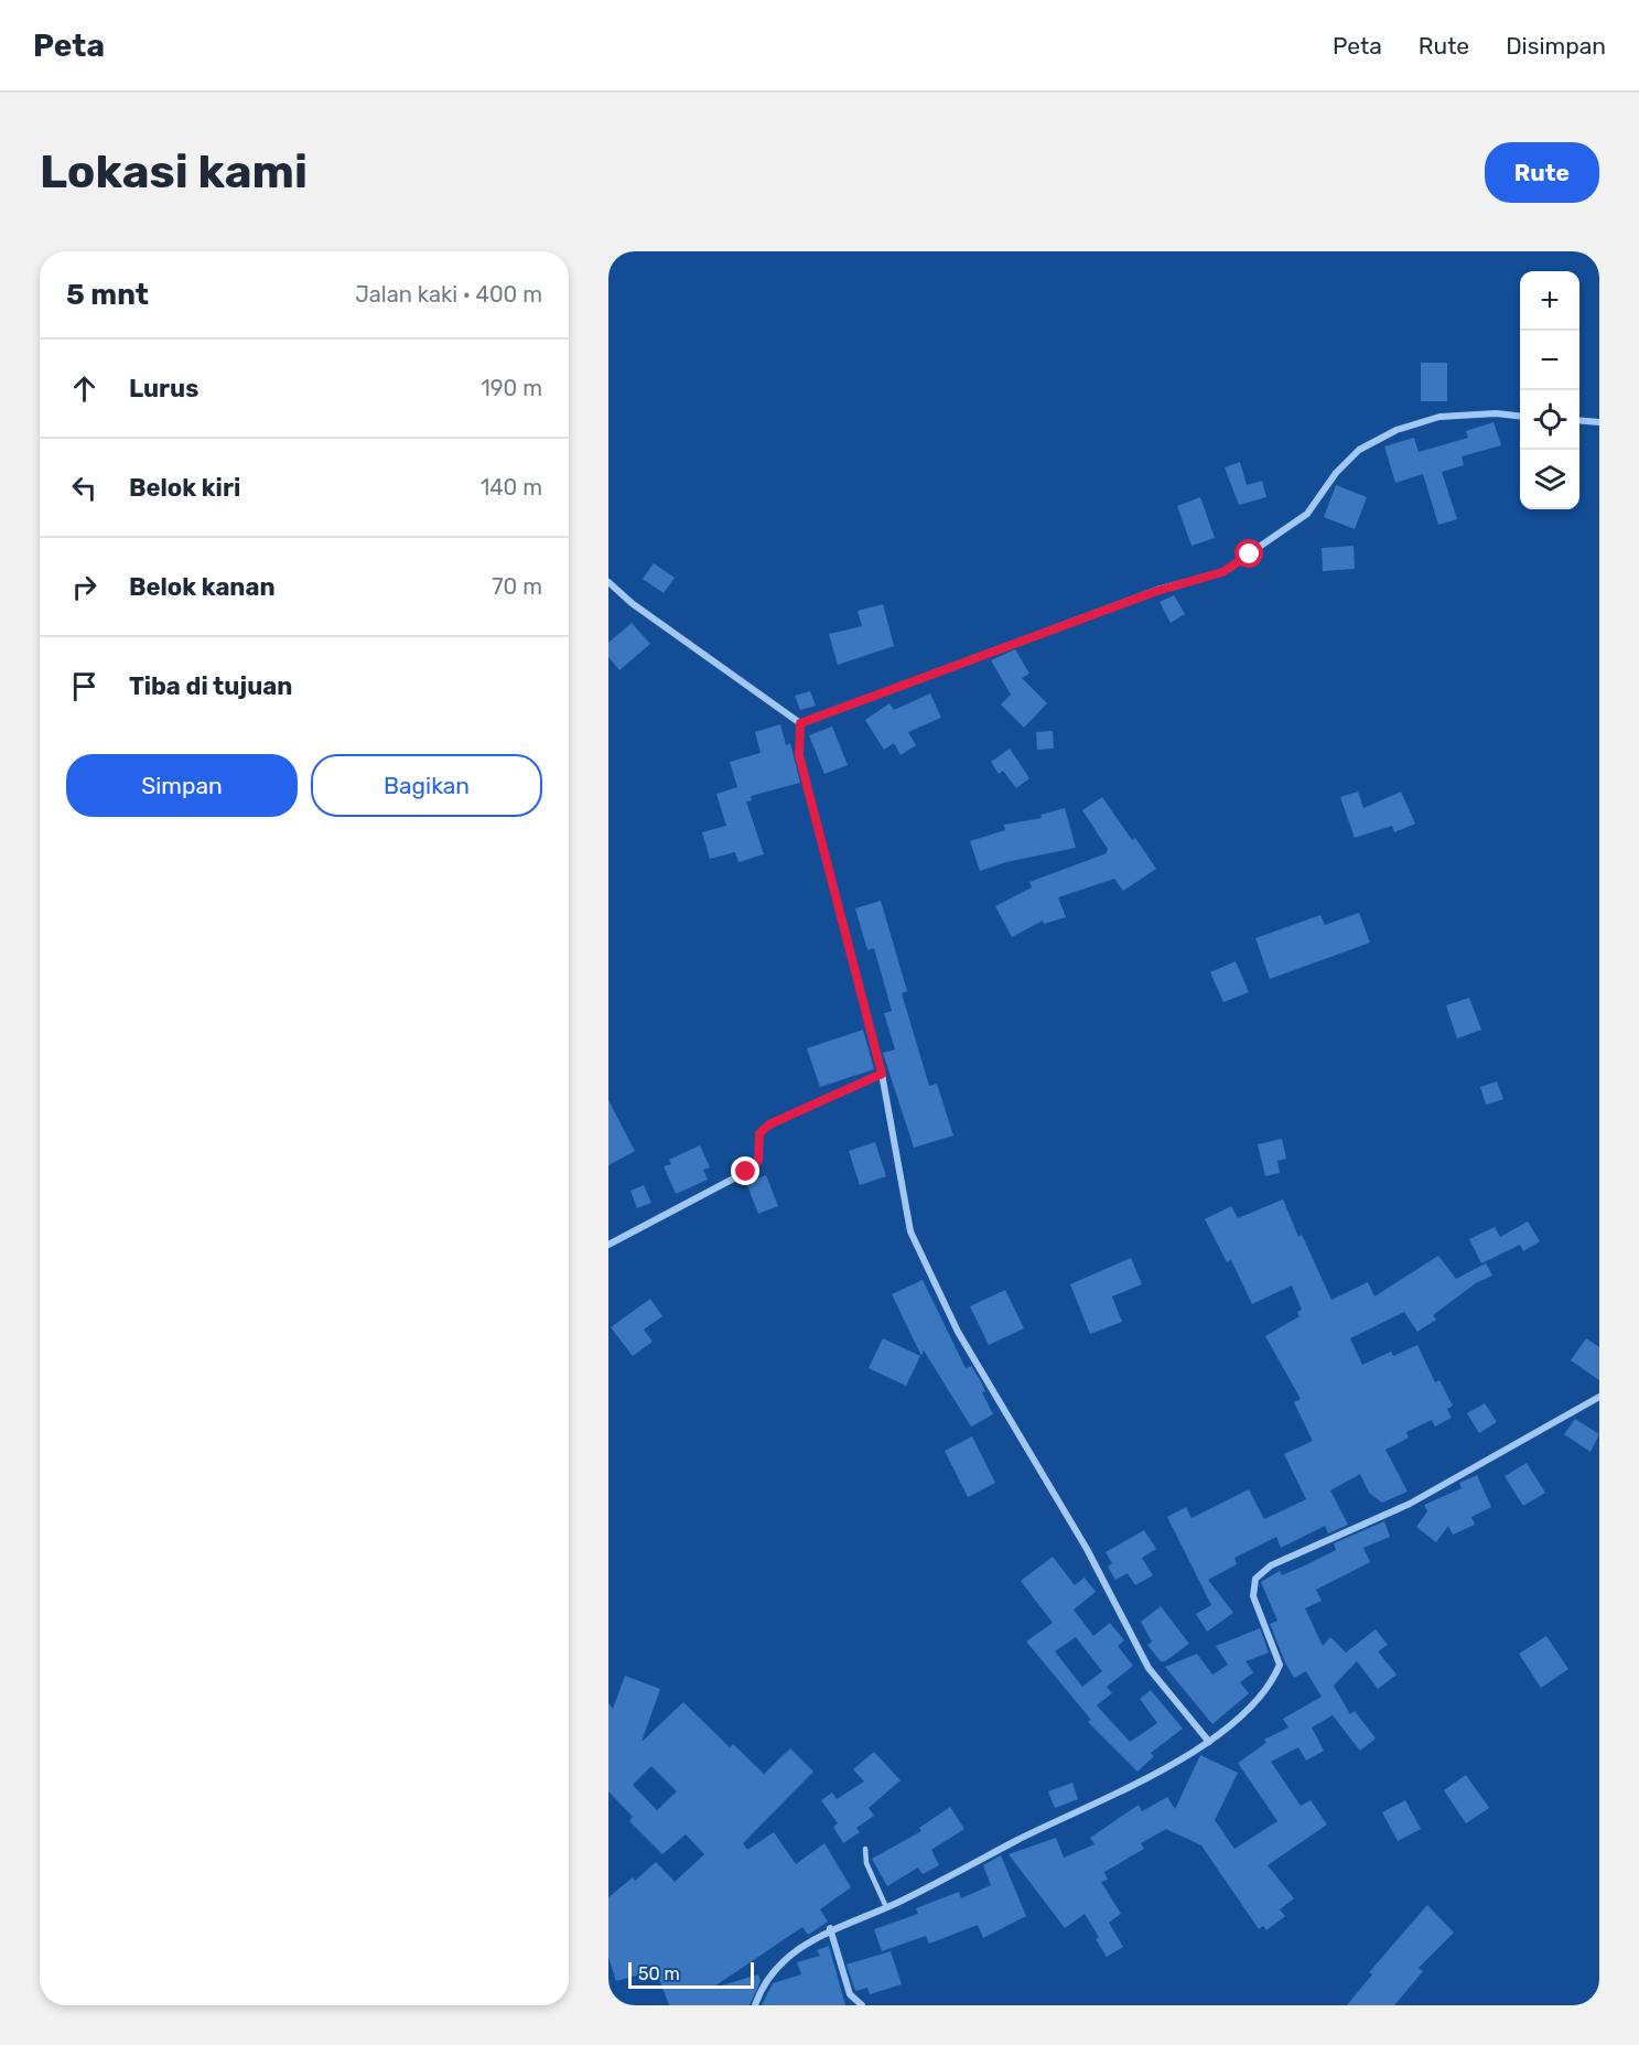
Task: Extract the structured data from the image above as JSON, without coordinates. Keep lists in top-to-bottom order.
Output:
{
  "scale_bar": "50 m",
  "page": {
    "header": "Peta",
    "nav": ["Peta", "Rute", "Disimpan"],
    "buttons": [
      "Rute",
      ["Simpan", "Bagikan"]
    ],
    "title": "Lokasi kami",
    "heading": ["5 mnt", "Jalan kaki · 400 m"],
    "map_buttons": ["+", "−"],
    "list": [
      ["Lurus", "190 m"],
      ["Belok kiri", "140 m"],
      ["Belok kanan", "70 m"],
      "Tiba di tujuan"
    ],
    "scale": "50 m"
  }
}
